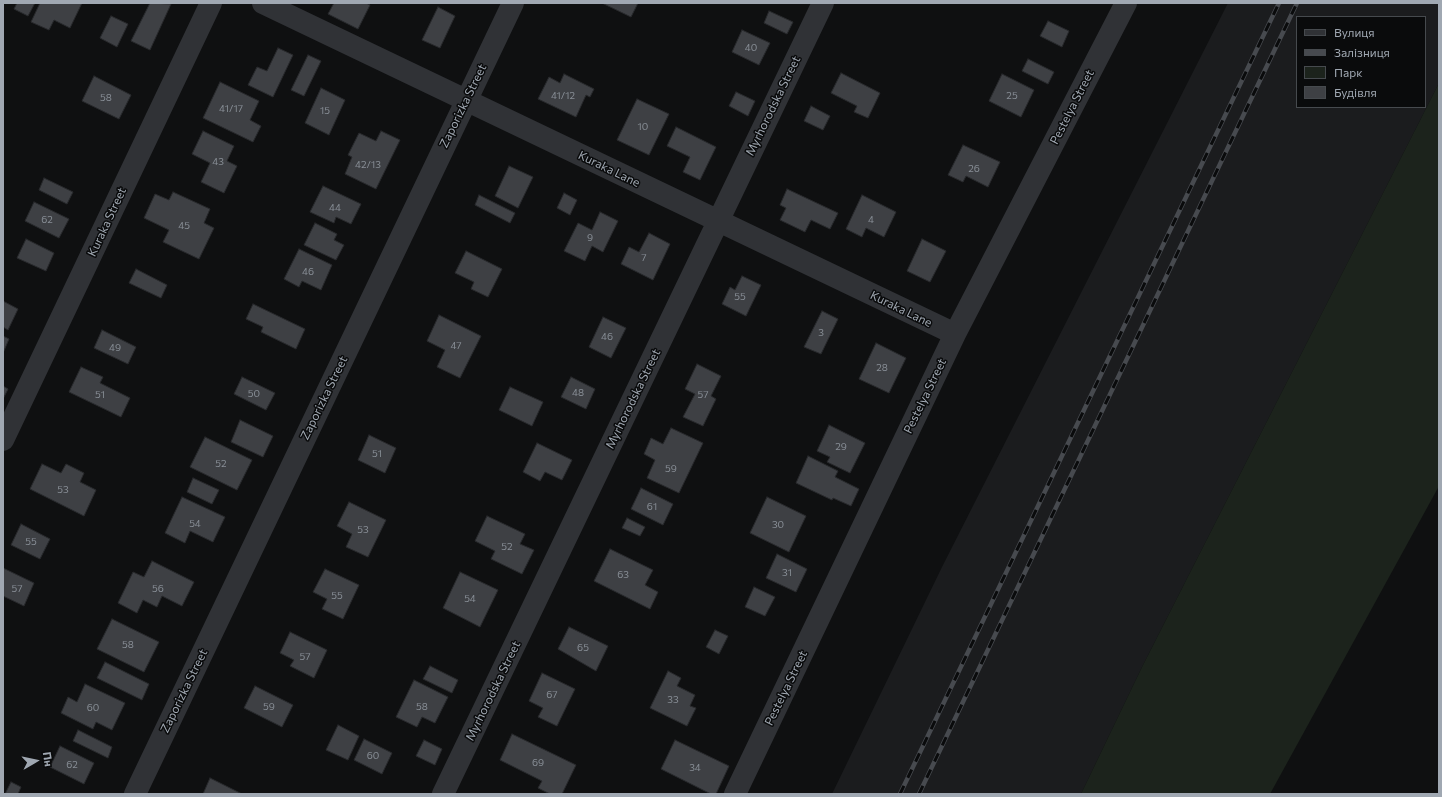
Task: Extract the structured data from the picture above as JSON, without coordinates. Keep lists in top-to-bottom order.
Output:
{
  "streets": {
    "street": [
      "Zaporizka Street",
      "Myrhorodska Street",
      "Pestelya Street",
      "Kuraka Lane",
      "Kuraka Street"
    ]
  },
  "crossings": [
    ["Zaporizka Street", "Kuraka Lane"],
    ["Myrhorodska Street", "Kuraka Lane"],
    ["Pestelya Street", "Kuraka Lane"]
  ],
  "house_numbers": [
    "40",
    "41/12",
    "25",
    "58",
    "41/17",
    "15",
    "10",
    "43",
    "42/13",
    "26",
    "44",
    "62",
    "4",
    "45",
    "9",
    "7",
    "46",
    "55",
    "3",
    "46",
    "47",
    "49",
    "28",
    "48",
    "50",
    "51",
    "57",
    "29",
    "51",
    "52",
    "59",
    "53",
    "61",
    "54",
    "30",
    "53",
    "55",
    "52",
    "31",
    "63",
    "57",
    "56",
    "55",
    "54",
    "58",
    "65",
    "57",
    "67",
    "33",
    "59",
    "58",
    "60",
    "60",
    "69",
    "62",
    "34"
  ],
  "legend": [
    "Вулиця",
    "Залізниця",
    "Парк",
    "Будівля"
  ],
  "north": "right"
}
